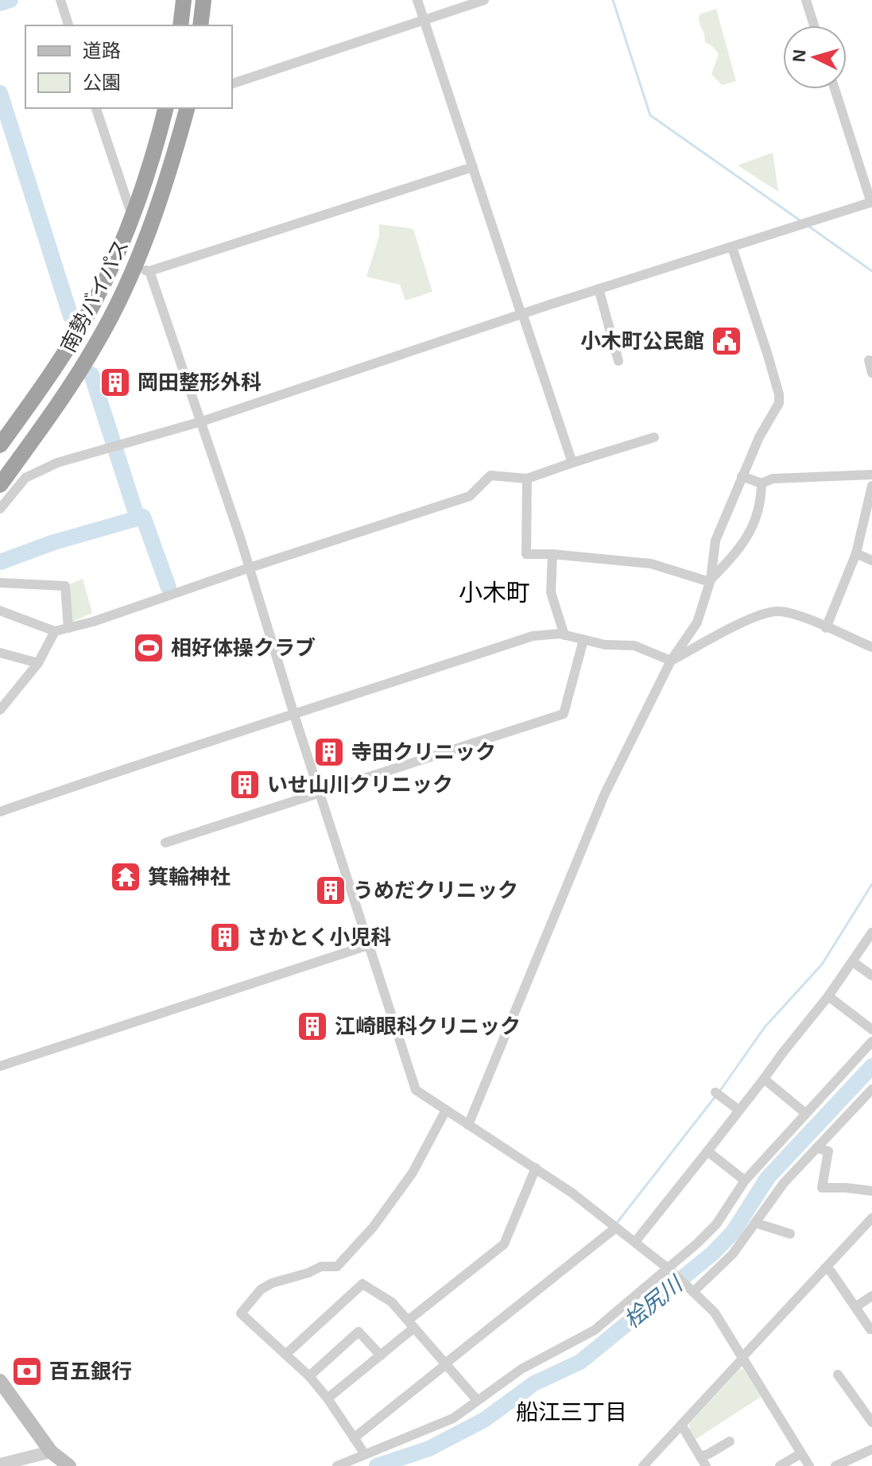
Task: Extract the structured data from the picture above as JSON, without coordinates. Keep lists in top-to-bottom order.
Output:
{
  "streets": {
    "highway": ["南勢バイパス"]
  },
  "districts": ["小木町", "船江三丁目"],
  "water": ["桧尻川"],
  "places": {
    "public building": ["小木町公民館"],
    "building": [
      "岡田整形外科",
      "寺田クリニック",
      "いせ山川クリニック",
      "うめだクリニック",
      "さかとく小児科",
      "江崎眼科クリニック"
    ],
    "sports": ["相好体操クラブ"],
    "temple": ["箕輪神社"],
    "bank": ["百五銀行"]
  },
  "legend": ["道路", "公園"],
  "north": "left"
}
